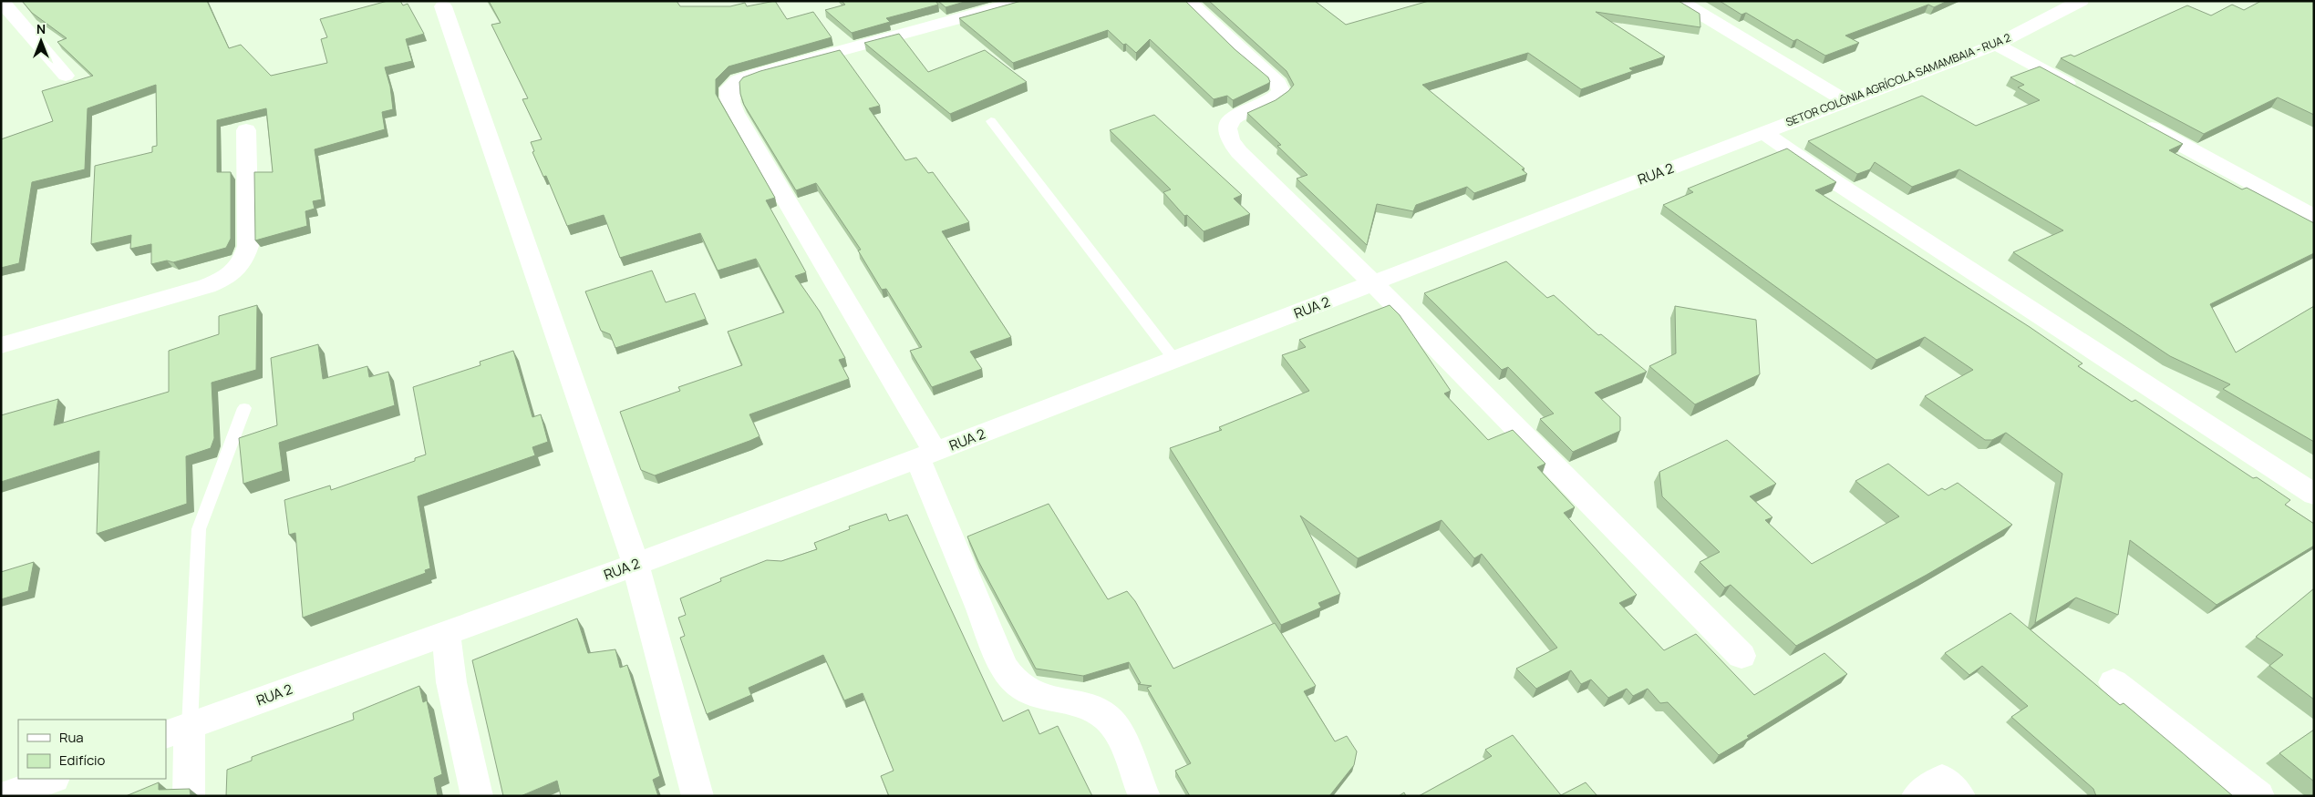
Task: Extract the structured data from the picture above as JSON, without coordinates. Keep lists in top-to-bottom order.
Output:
{
  "streets": {
    "street": ["SETOR COLÔNIA AGRÍCOLA SAMAMBAIA - RUA 2", "RUA 2"]
  },
  "crossings": [
    ["SETOR COLÔNIA AGRÍCOLA SAMAMBAIA - RUA 2", "RUA 2"]
  ],
  "legend": ["Rua", "Edifício"],
  "north": "top"
}
